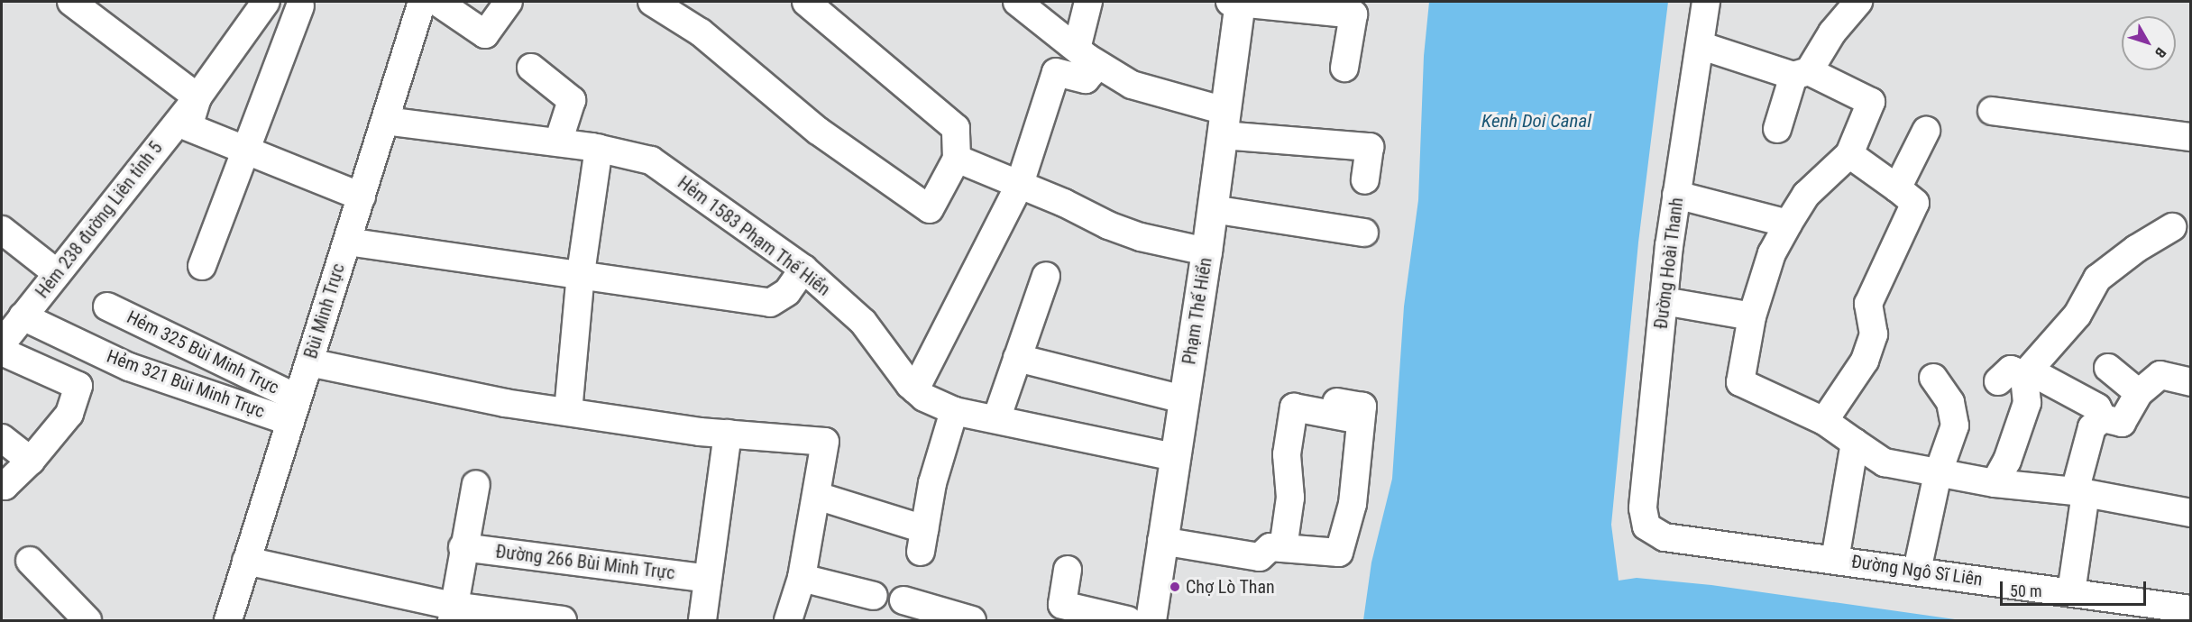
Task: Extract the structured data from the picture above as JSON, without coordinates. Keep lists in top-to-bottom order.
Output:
{
  "streets": {
    "main road": ["Phạm Thế Hiển"],
    "street": [
      "Hẻm 238 đường Liên tỉnh 5",
      "Hẻm 1583 Phạm Thế Hiển",
      "Đường Hoài Thanh",
      "Bùi Minh Trực",
      "Hẻm 325 Bùi Minh Trực",
      "Hẻm 321 Bùi Minh Trực",
      "Đường 266 Bùi Minh Trực",
      "Đường Ngô Sĩ Liên"
    ]
  },
  "crossings": [
    ["Hẻm 238 đường Liên tỉnh 5", "Hẻm 321 Bùi Minh Trực"],
    ["Hẻm 1583 Phạm Thế Hiển", "Bùi Minh Trực"],
    ["Hẻm 1583 Phạm Thế Hiển", "Phạm Thế Hiển"],
    ["Đường Hoài Thanh", "Đường Ngô Sĩ Liên"],
    ["Bùi Minh Trực", "Hẻm 325 Bùi Minh Trực"],
    ["Bùi Minh Trực", "Hẻm 321 Bùi Minh Trực"],
    ["Hẻm 325 Bùi Minh Trực", "Hẻm 321 Bùi Minh Trực"]
  ],
  "water": ["Kenh Doi Canal"],
  "places": ["Chợ Lò Than"],
  "scale_bar": "50 m",
  "north": "bottom right"
}
